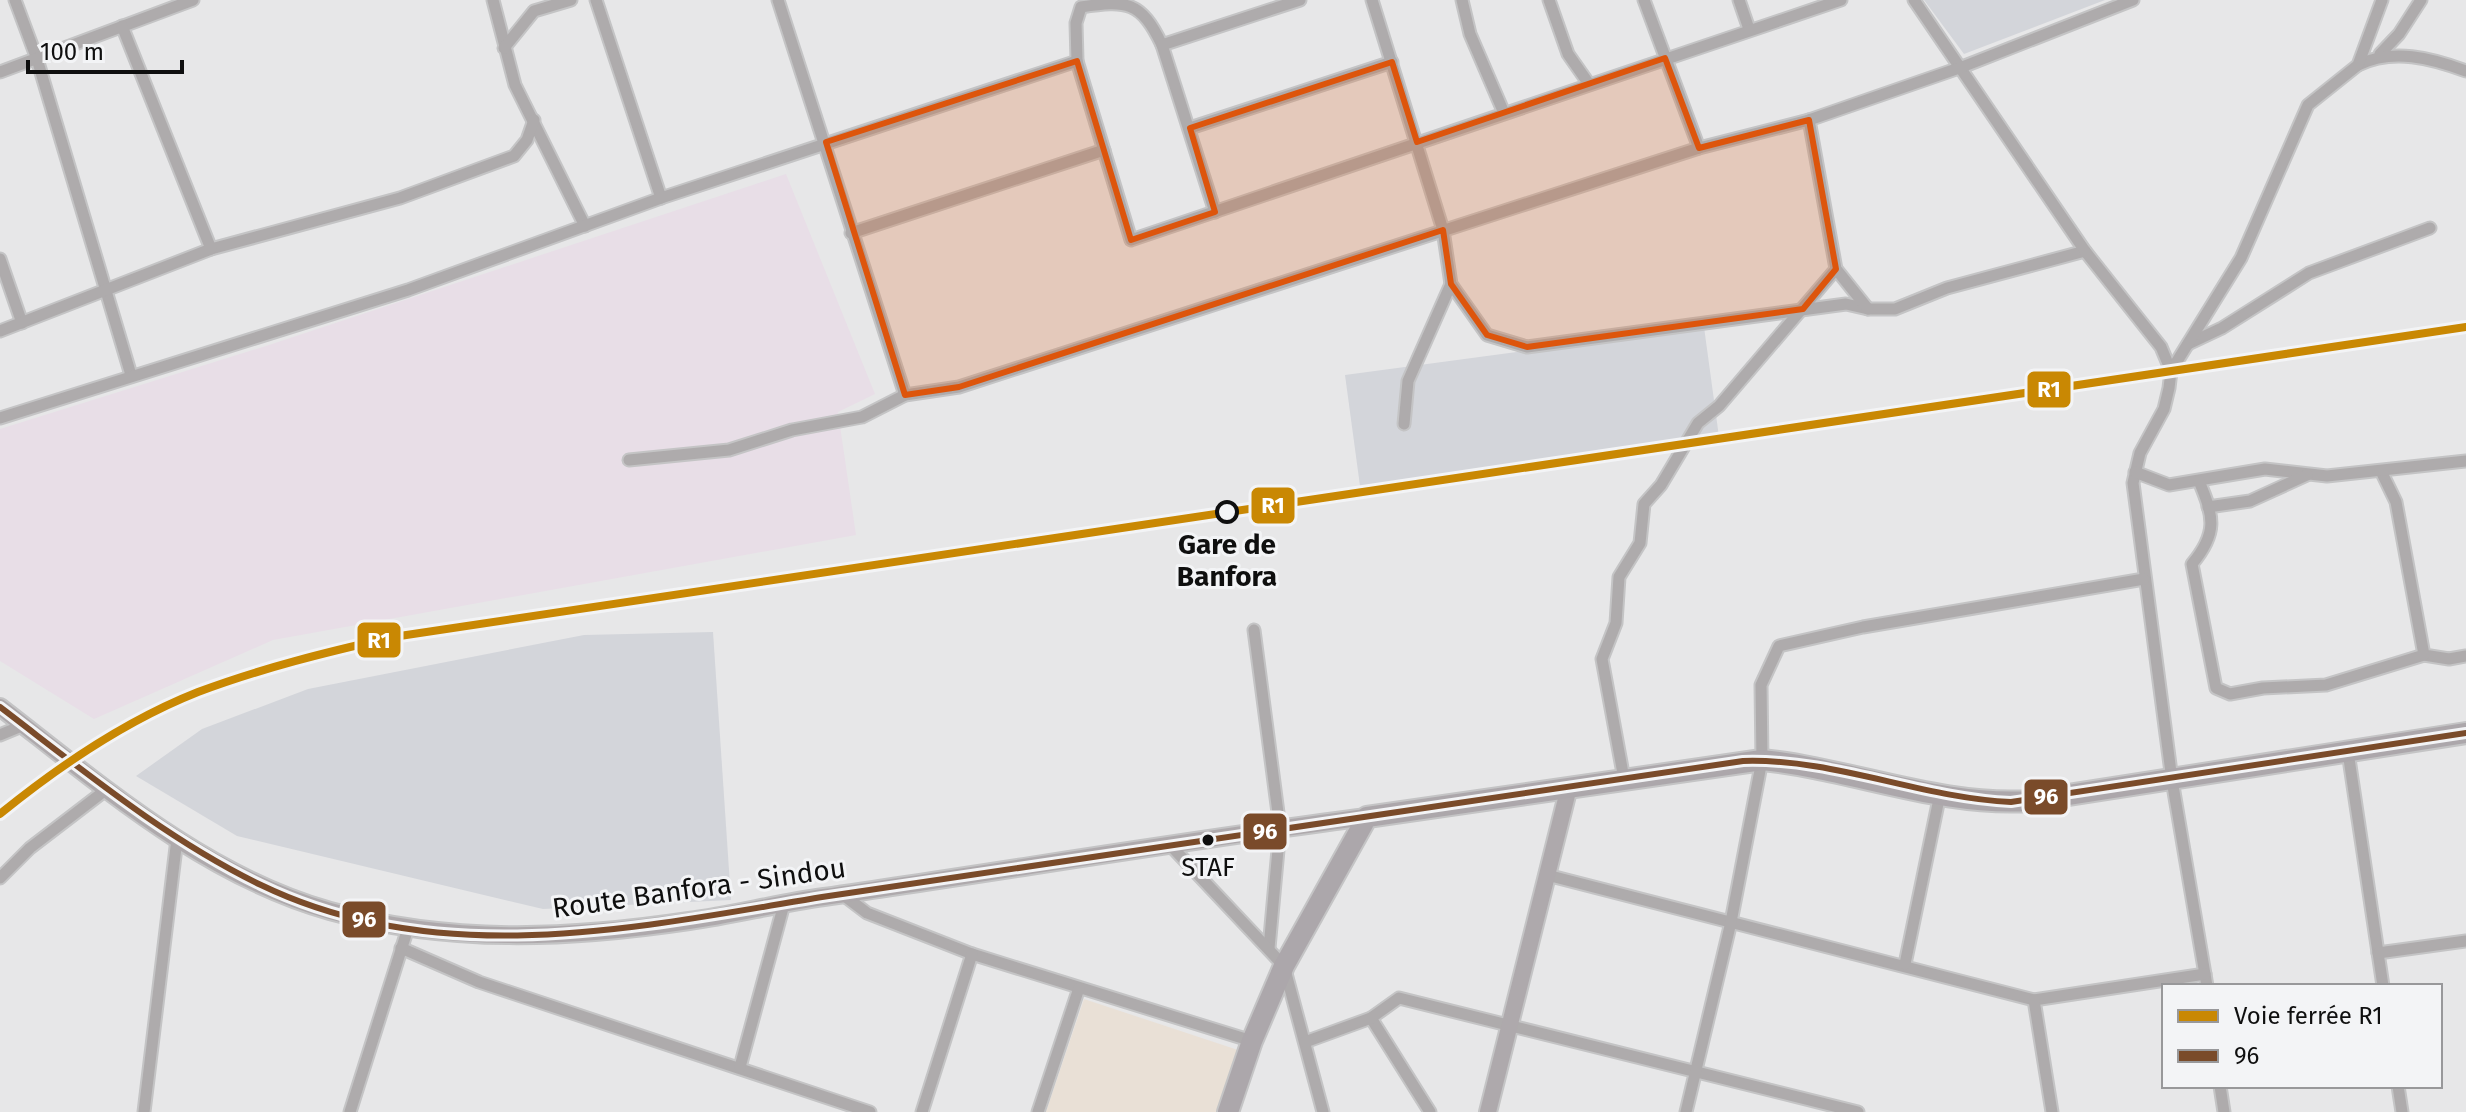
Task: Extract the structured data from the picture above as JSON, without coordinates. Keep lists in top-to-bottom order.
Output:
{
  "streets": {
    "main road": ["Route Banfora - Sindou"]
  },
  "places": ["Gare de Banfora", "STAF"],
  "lines": ["rail line R1", "transit line 96"],
  "legend": ["Voie ferrée R1", "96"],
  "scale_bar": "100 m"
}
